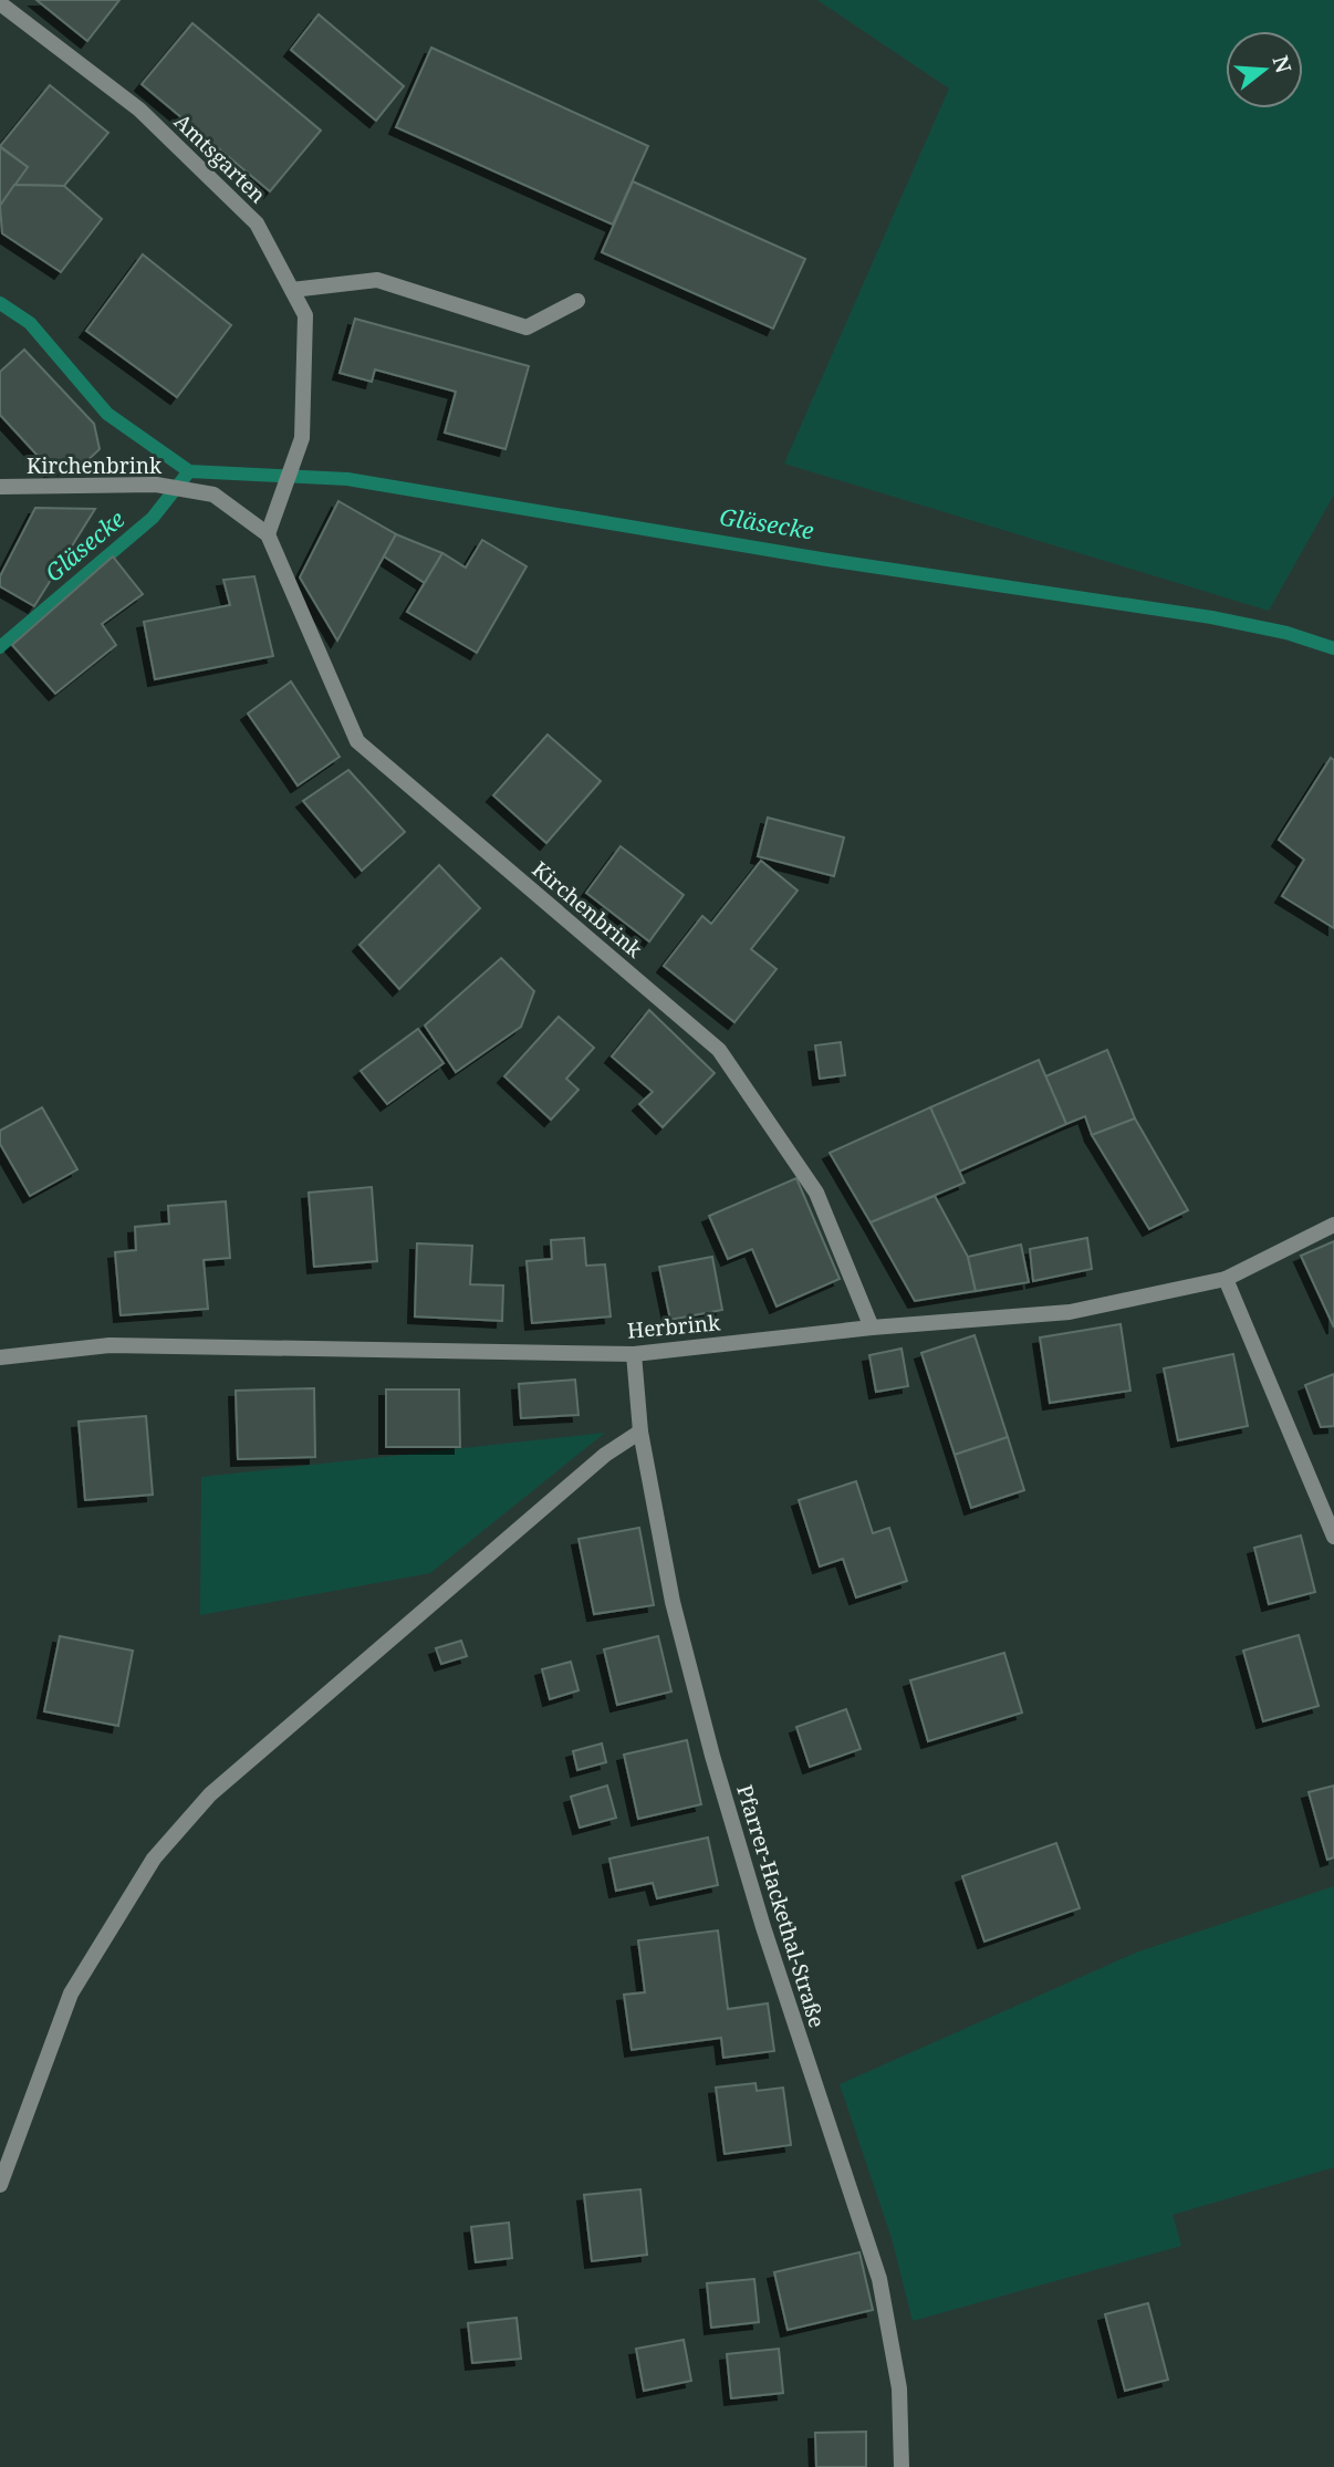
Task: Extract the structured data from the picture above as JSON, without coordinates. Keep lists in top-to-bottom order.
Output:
{
  "streets": {
    "street": [
      "Amtsgarten",
      "Kirchenbrink",
      "Herbrink",
      "Pfarrer-Hackethal-Straße"
    ]
  },
  "crossings": [
    ["Amtsgarten", "Kirchenbrink"],
    ["Kirchenbrink", "Herbrink"],
    ["Herbrink", "Pfarrer-Hackethal-Straße"]
  ],
  "water": ["Gläsecke"],
  "north": "right"
}
